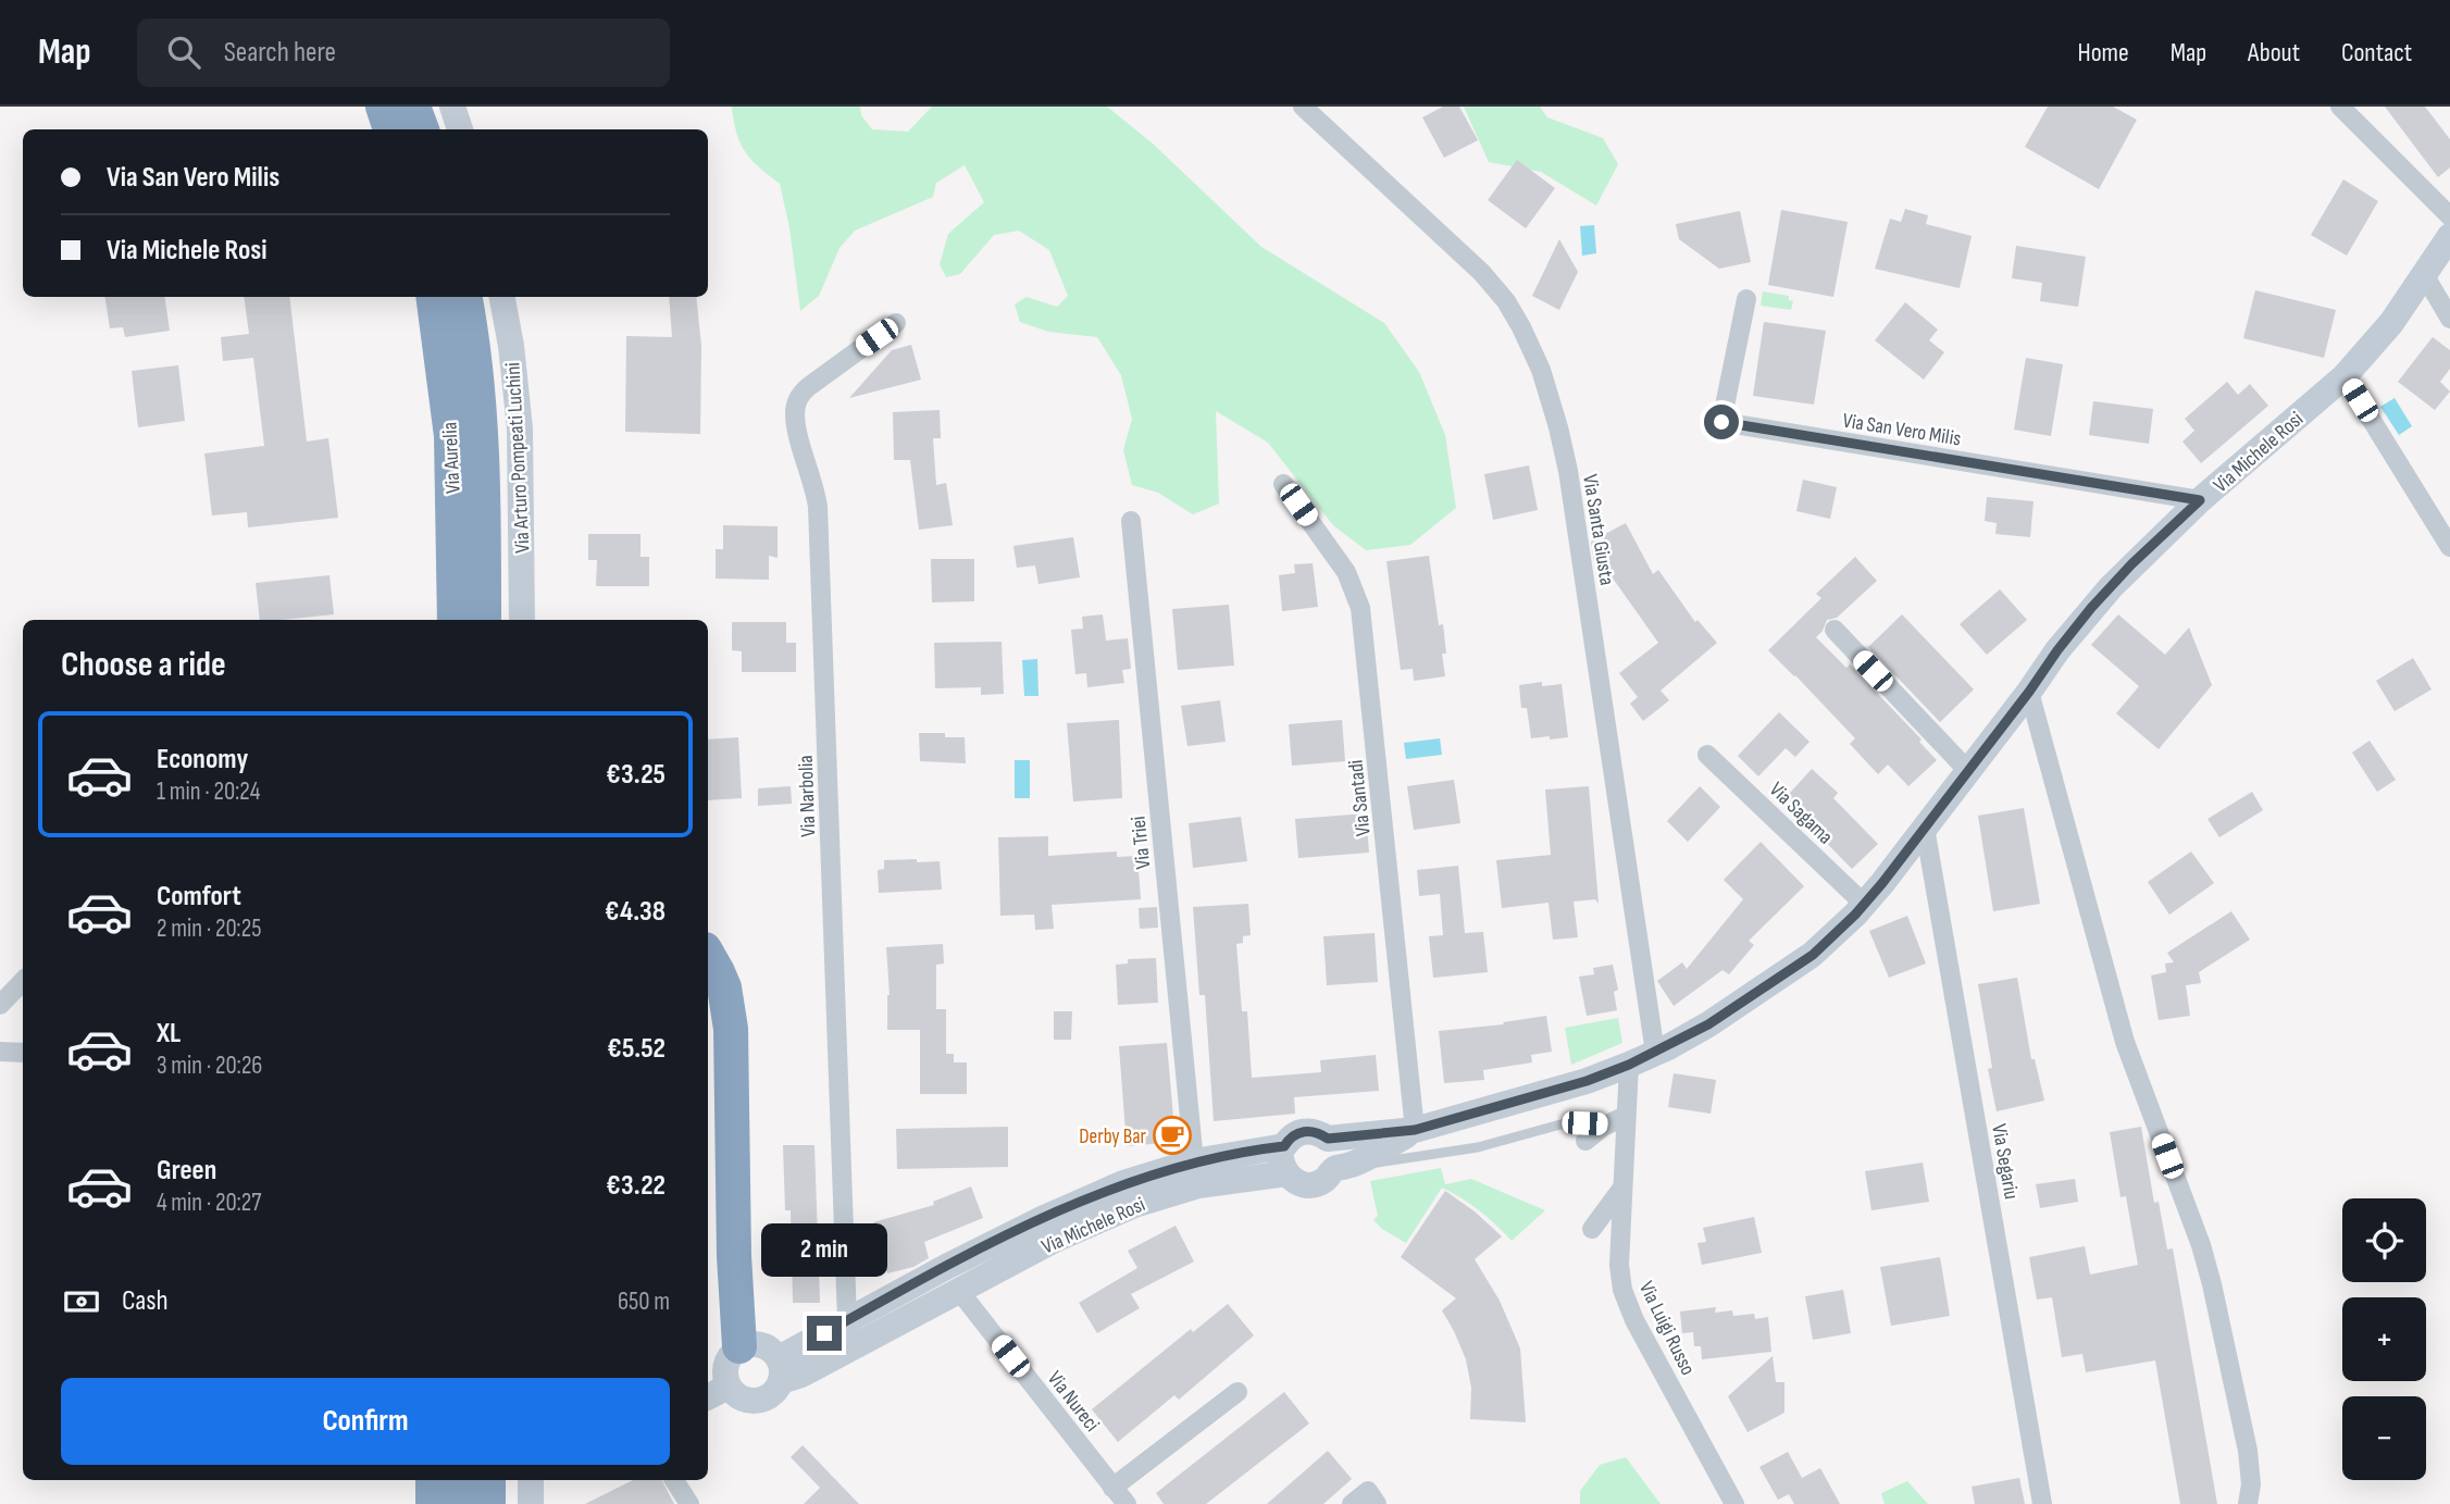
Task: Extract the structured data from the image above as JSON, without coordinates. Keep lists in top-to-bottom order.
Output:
{
  "streets": {
    "highway": ["Via Aurelia"],
    "street": [
      "Via San Vero Milis",
      "Via Michele Rosi",
      "Via Arturo Pompeati Luchini",
      "Via Santa Giusta",
      "Via Narbolia",
      "Via Santadi",
      "Via Sagama",
      "Via Triei",
      "Via Segariu",
      "Via Luigi Russo",
      "Via Nureci"
    ]
  },
  "crossings": [
    ["Via San Vero Milis", "Via Michele Rosi"],
    ["Via Michele Rosi", "Via Santa Giusta"],
    ["Via Michele Rosi", "Via Narbolia"],
    ["Via Michele Rosi", "Via Santadi"],
    ["Via Michele Rosi", "Via Sagama"],
    ["Via Michele Rosi", "Via Triei"],
    ["Via Michele Rosi", "Via Segariu"],
    ["Via Michele Rosi", "Via Luigi Russo"],
    ["Via Michele Rosi", "Via Nureci"]
  ],
  "places": {
    "cafe": ["Derby Bar"]
  },
  "page": {
    "header": "Map",
    "search": "Search here",
    "nav": [
      "Home",
      "Map",
      "About",
      "Contact"
    ],
    "banner": ["Via San Vero Milis", "Via Michele Rosi"],
    "heading": "Choose a ride",
    "list": [
      {
        "name": "Economy",
        "note": "1 min · 20:24",
        "value": "€3.25"
      },
      {
        "name": "Comfort",
        "note": "2 min · 20:25",
        "value": "€4.38"
      },
      {
        "name": "XL",
        "note": "3 min · 20:26",
        "value": "€5.52"
      },
      {
        "name": "Green",
        "note": "4 min · 20:27",
        "value": "€3.22"
      }
    ],
    "map_buttons": ["+", "−"],
    "bubble": "2 min",
    "pay": ["Cash", "650 m"],
    "buttons": "Confirm"
  }
}
